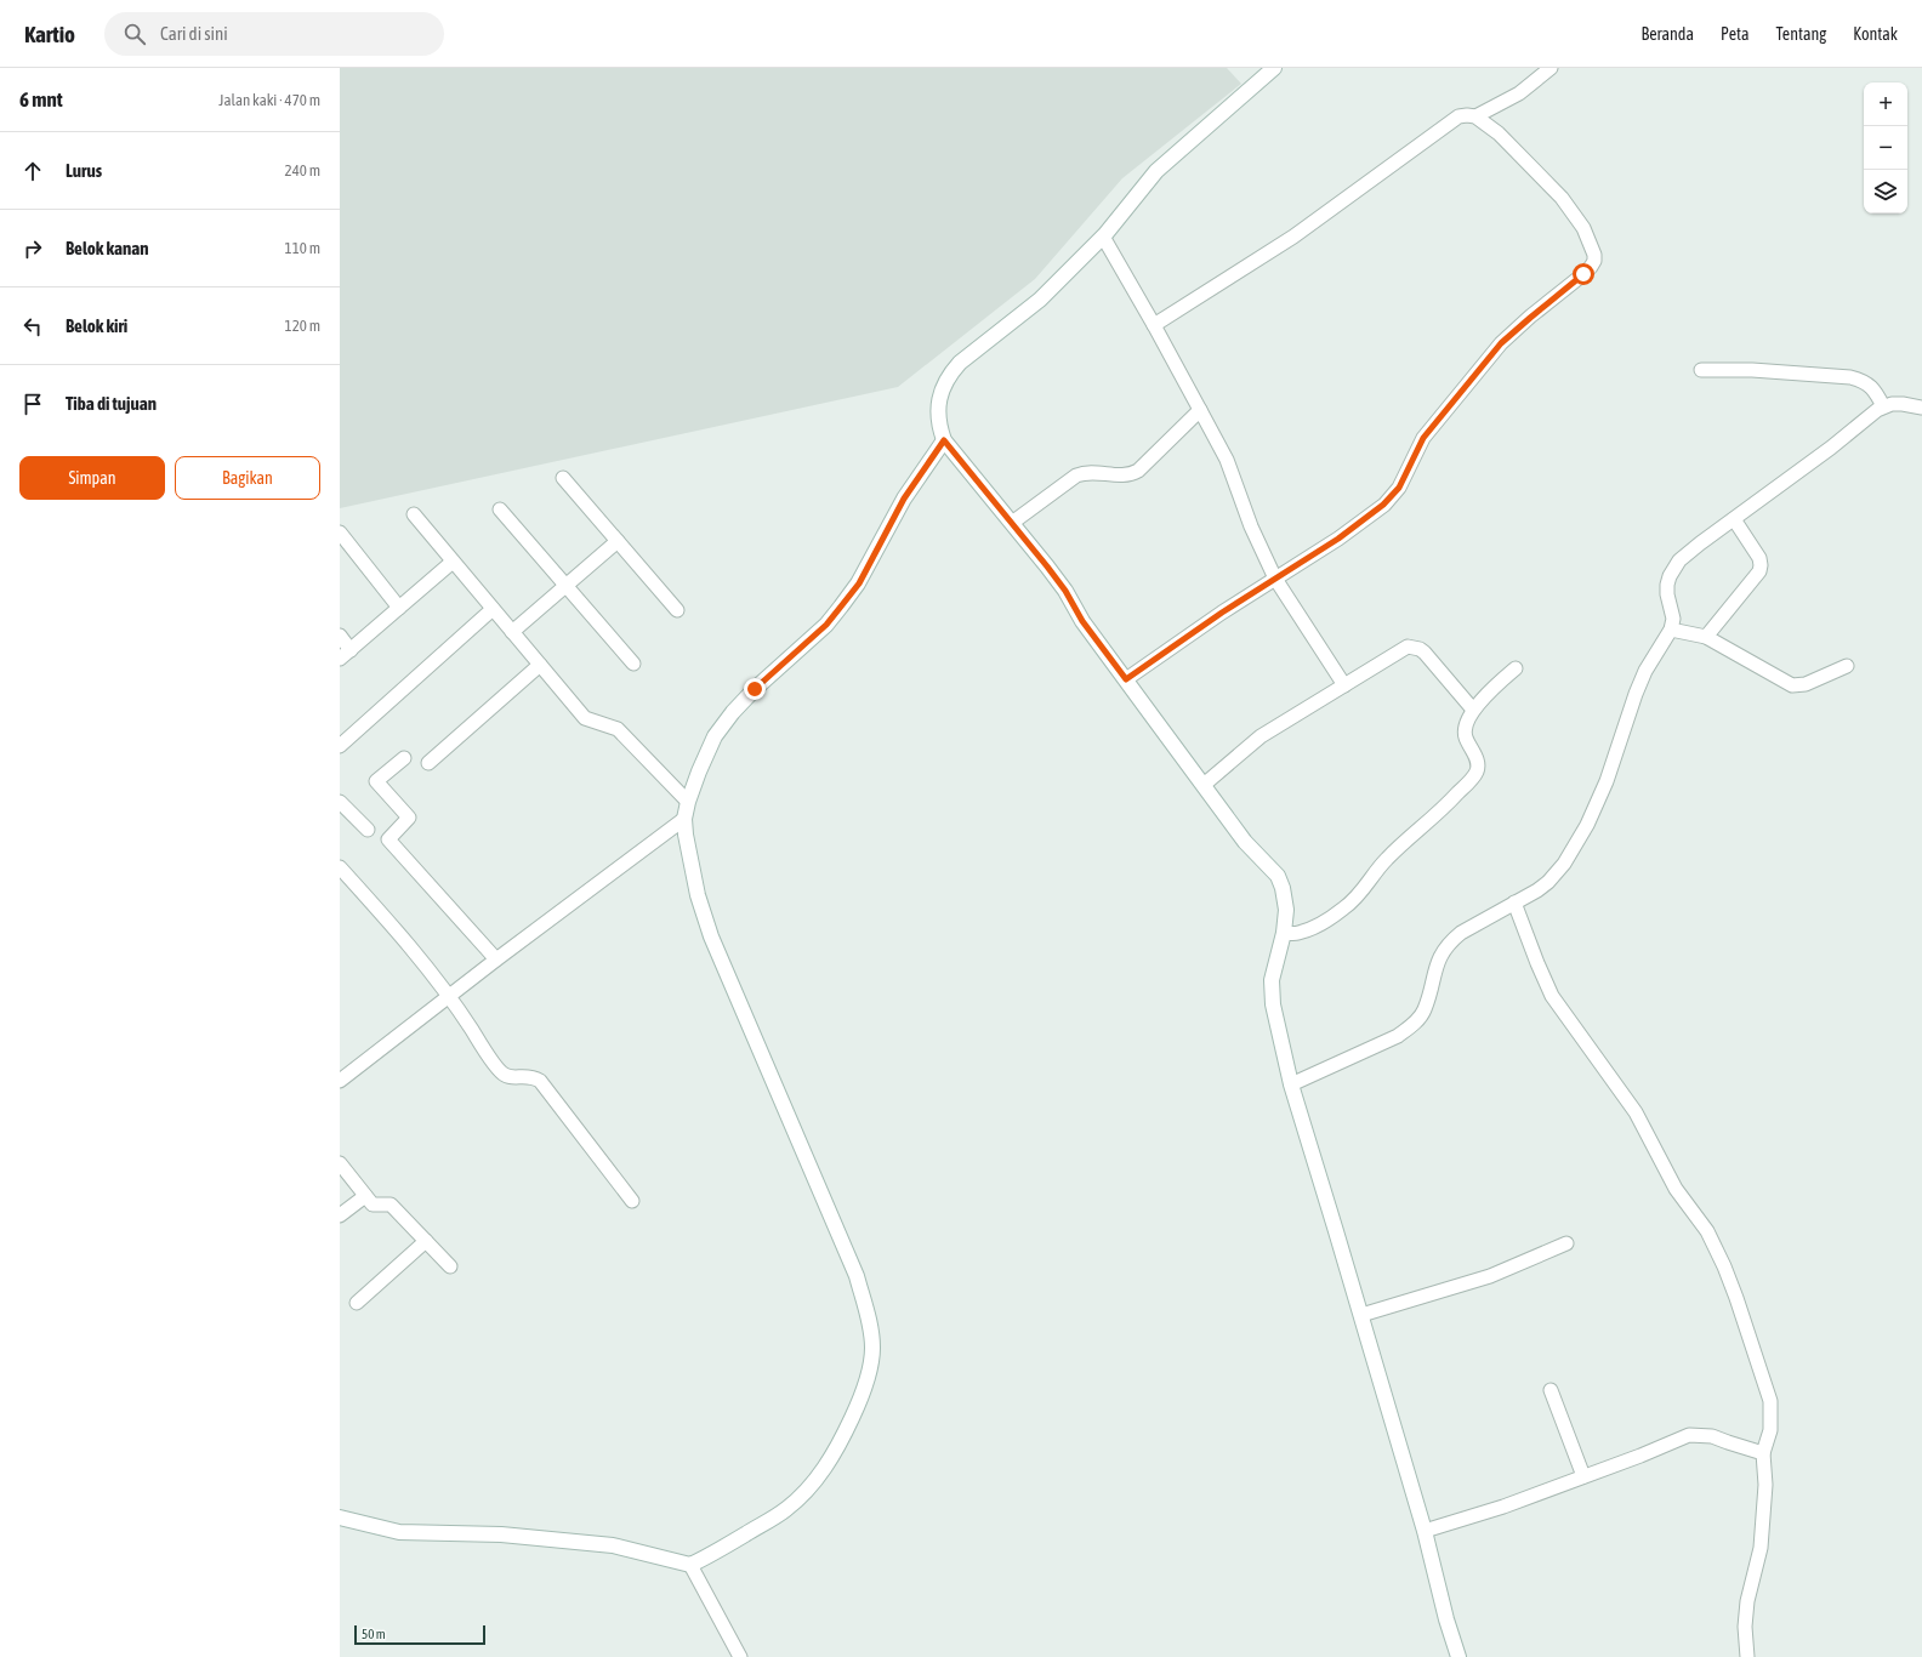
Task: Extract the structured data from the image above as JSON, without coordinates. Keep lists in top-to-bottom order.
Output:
{
  "scale_bar": "50 m",
  "page": {
    "header": "Kartio",
    "search": "Cari di sini",
    "nav": [
      "Beranda",
      "Peta",
      "Tentang",
      "Kontak"
    ],
    "heading": ["6 mnt", "Jalan kaki · 470 m"],
    "map_buttons": ["+", "−"],
    "list": [
      ["Lurus", "240 m"],
      ["Belok kanan", "110 m"],
      ["Belok kiri", "120 m"],
      "Tiba di tujuan"
    ],
    "buttons": ["Simpan", "Bagikan"],
    "scale": "50 m"
  }
}
